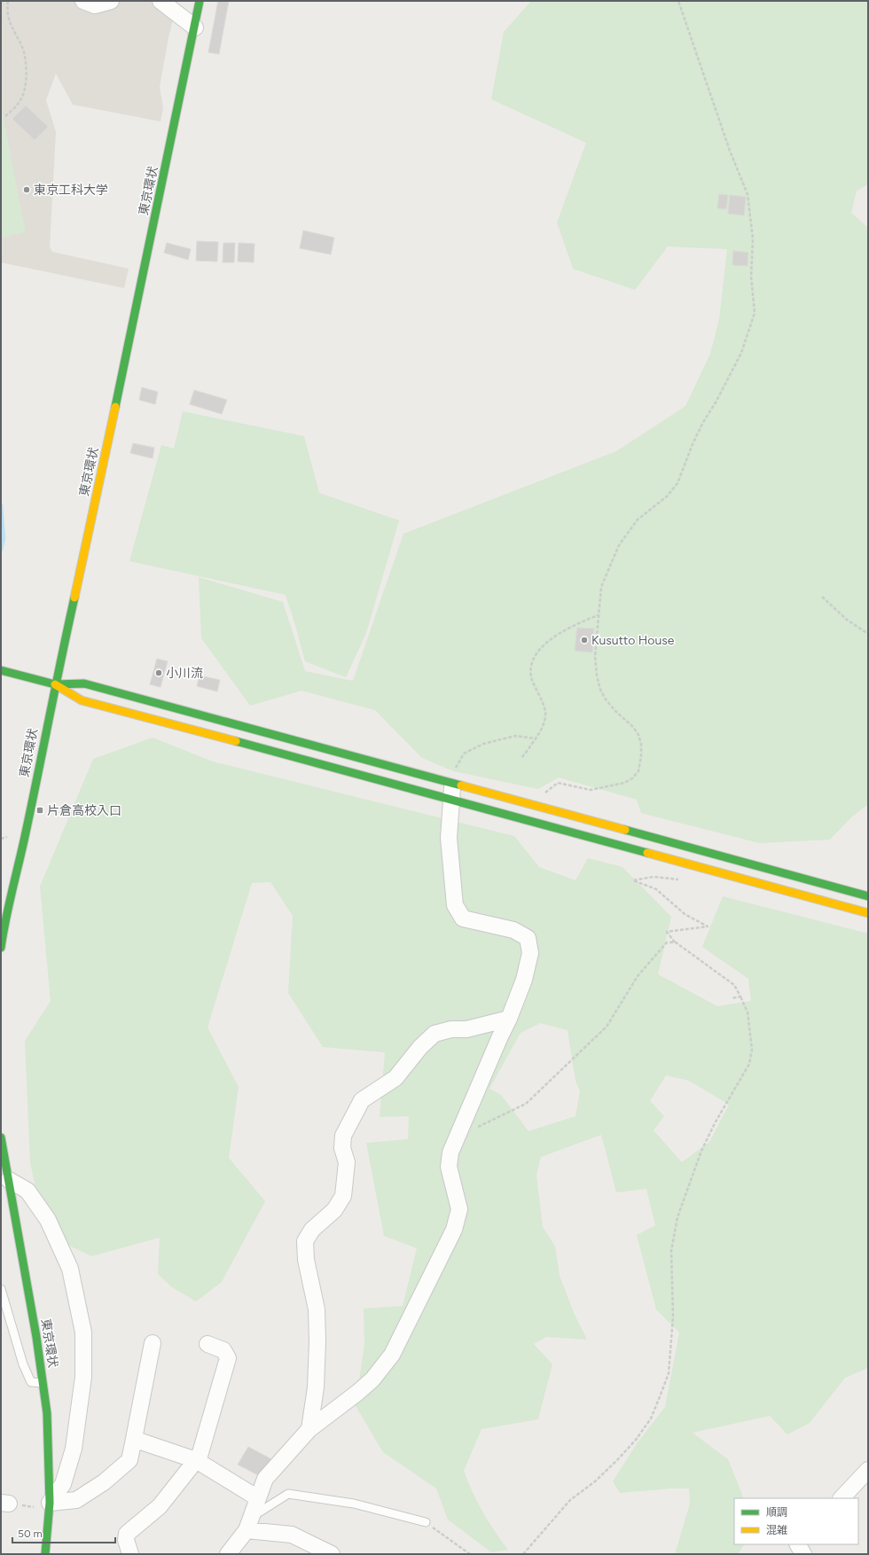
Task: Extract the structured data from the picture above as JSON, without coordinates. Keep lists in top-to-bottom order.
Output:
{
  "streets": {
    "main road": ["東京環状"]
  },
  "places": {
    "other": ["東京工科大学", "Kusutto House", "小川流"],
    "transit": ["片倉高校入口"]
  },
  "legend": ["順調", "混雑"],
  "scale_bar": "50 m"
}
